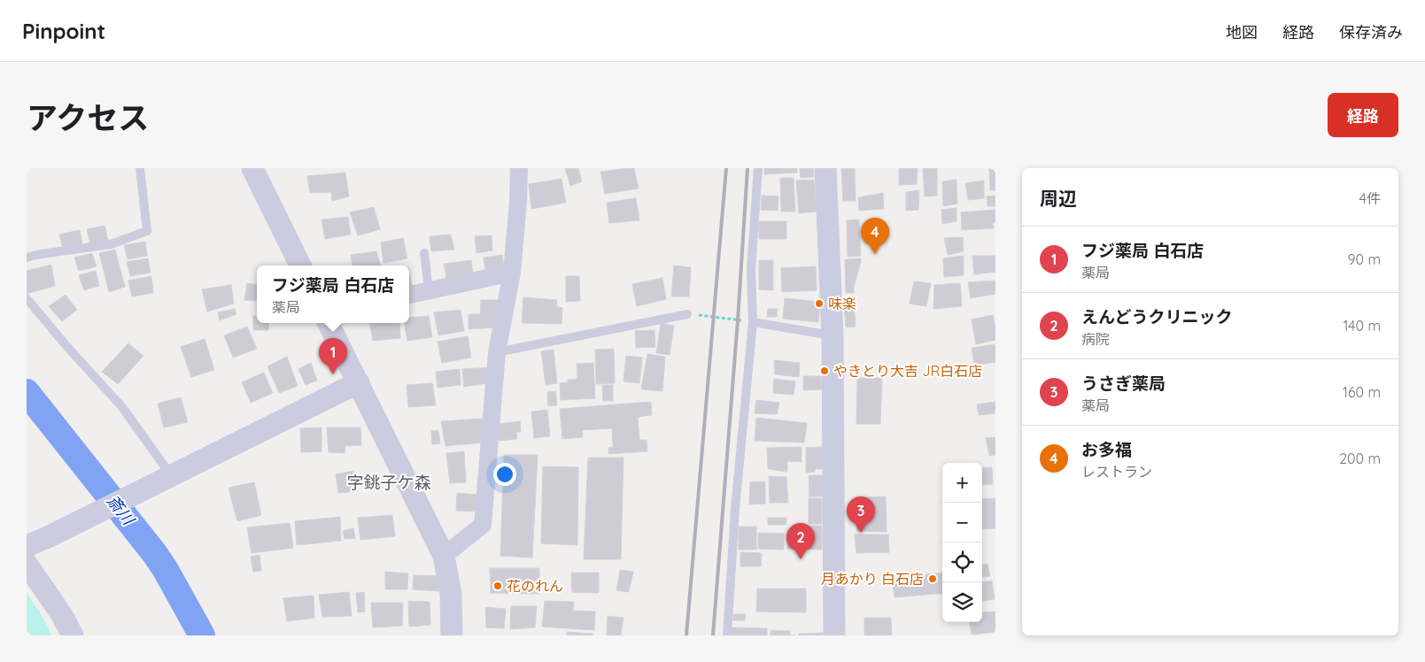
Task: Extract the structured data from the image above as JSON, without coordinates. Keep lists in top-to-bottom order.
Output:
{
  "districts": ["字銚子ケ森"],
  "water": ["斎川"],
  "places": [
    "味楽",
    "やきとり大吉 JR白石店",
    "月あかり 白石店",
    "花のれん"
  ],
  "page": {
    "header": "Pinpoint",
    "nav": ["地図", "経路", "保存済み"],
    "title": "アクセス",
    "buttons": "経路",
    "heading": ["周辺", "4件"],
    "pins": [
      "4",
      "1",
      "3",
      "2"
    ],
    "list": [
      {
        "mark": "1",
        "name": "フジ薬局 白石店",
        "note": "薬局",
        "value": "90 m"
      },
      {
        "mark": "2",
        "name": "えんどうクリニック",
        "note": "病院",
        "value": "140 m"
      },
      {
        "mark": "3",
        "name": "うさぎ薬局",
        "note": "薬局",
        "value": "160 m"
      },
      {
        "mark": "4",
        "name": "お多福",
        "note": "レストラン",
        "value": "200 m"
      }
    ],
    "popup": ["フジ薬局 白石店", "薬局"],
    "map_buttons": ["+", "−"]
  }
}
